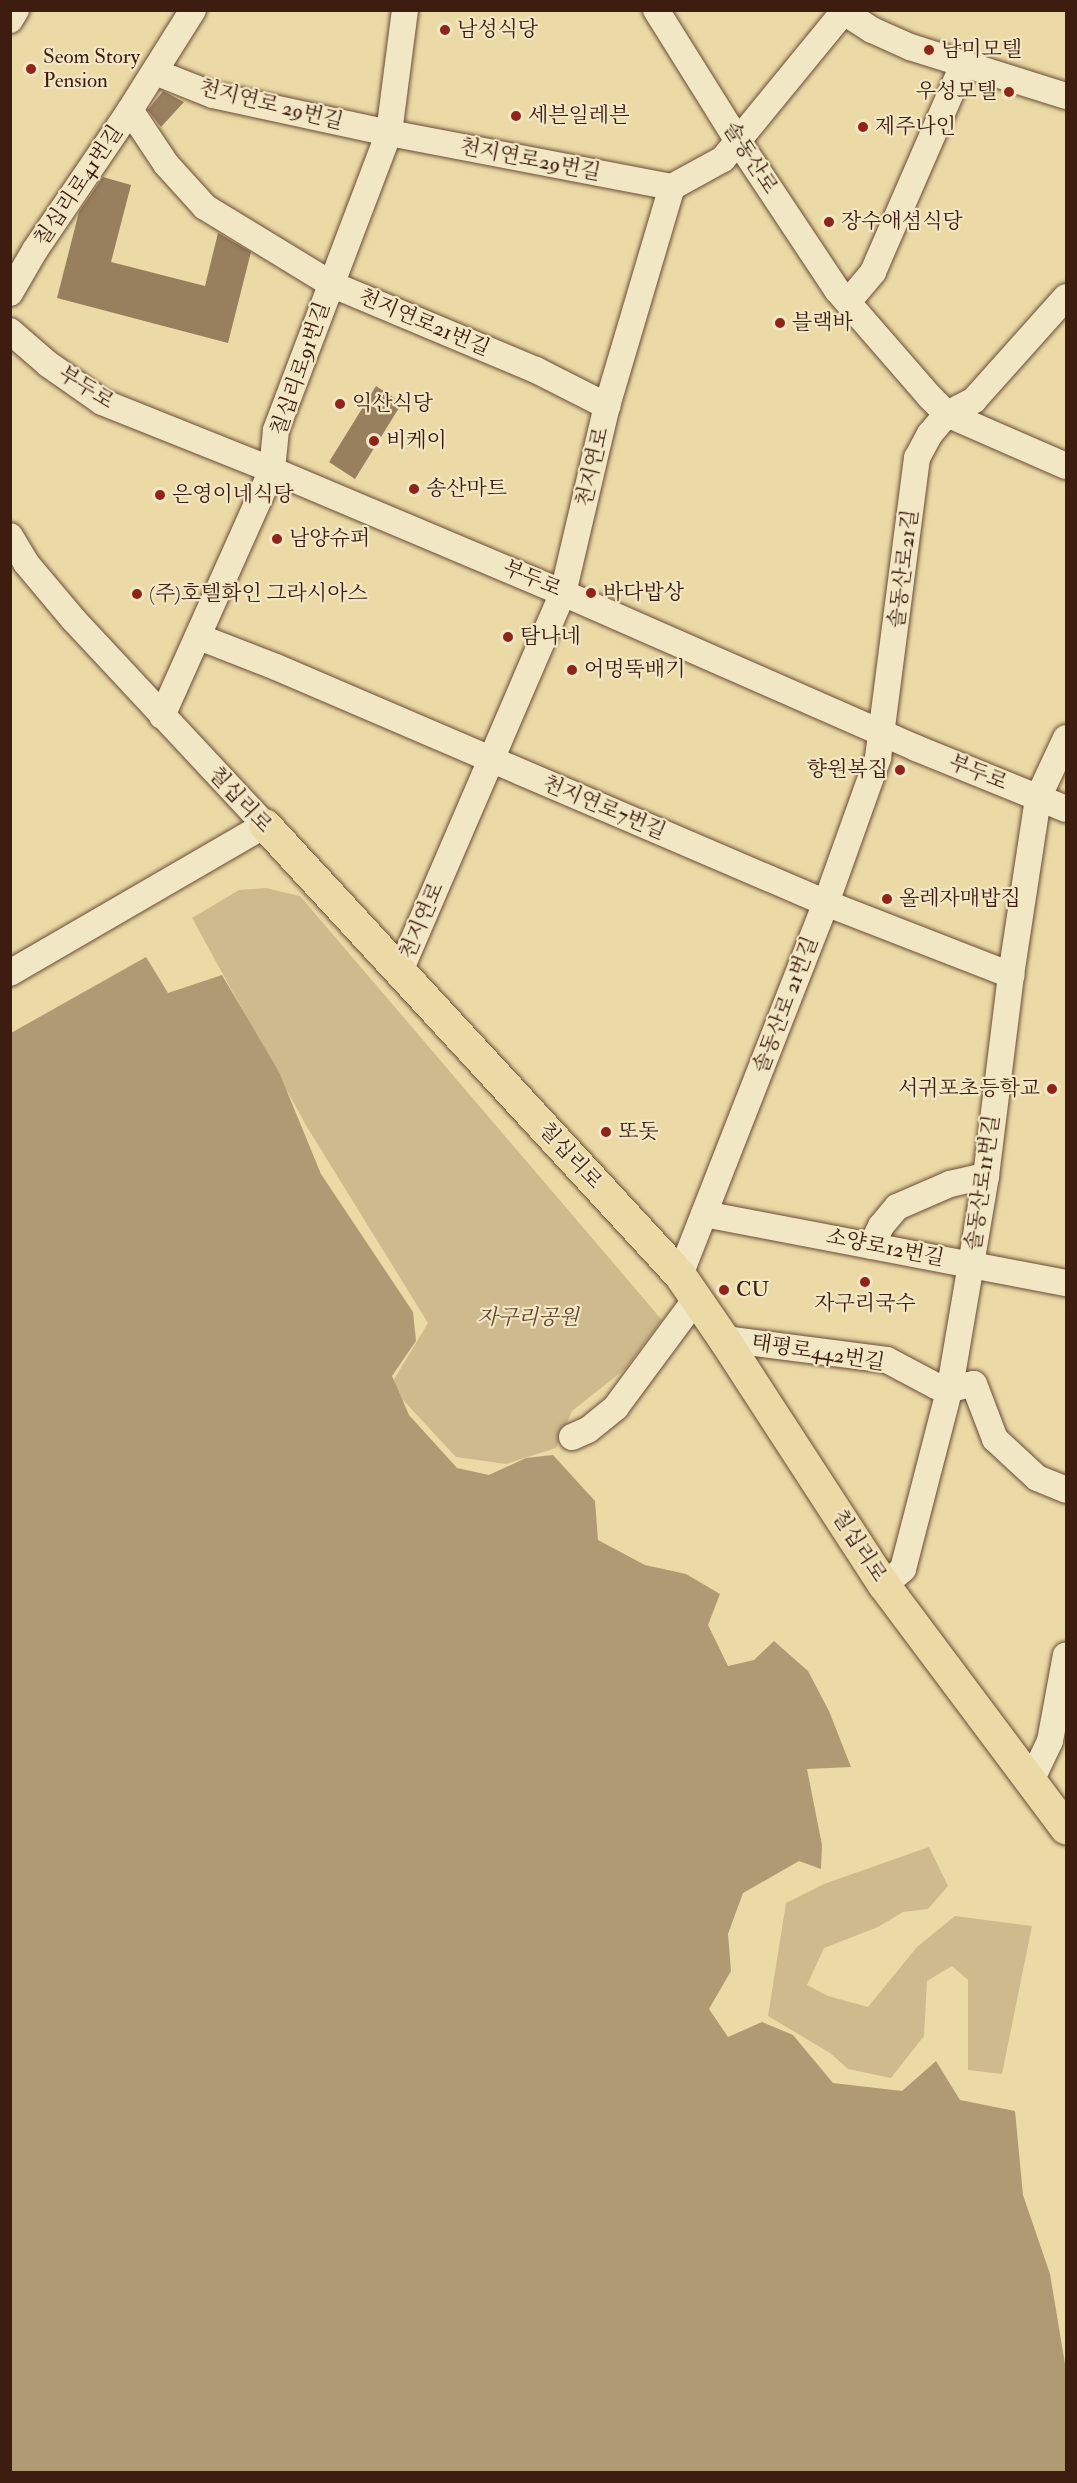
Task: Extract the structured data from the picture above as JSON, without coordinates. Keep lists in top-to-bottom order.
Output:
{
  "streets": {
    "main road": ["칠십리로"],
    "street": [
      "천지연로 29번길",
      "솔동산로",
      "천지연로29번길",
      "칠십리로41번길",
      "천지연로21번길",
      "칠십리로91번길",
      "부두로",
      "천지연로",
      "솔동산로21길",
      "천지연로7번길",
      "솔동산로 21번길",
      "솔동산로11번길",
      "소양로12번길",
      "태평로442번길"
    ]
  },
  "crossings": [
    ["천지연로 29번길", "천지연로29번길"],
    ["천지연로 29번길", "칠십리로91번길"],
    ["솔동산로", "솔동산로21길"],
    ["천지연로29번길", "칠십리로91번길"],
    ["천지연로29번길", "천지연로"],
    ["칠십리로41번길", "천지연로21번길"],
    ["천지연로21번길", "칠십리로91번길"],
    ["천지연로21번길", "천지연로"],
    ["칠십리로91번길", "부두로"],
    ["칠십리로91번길", "칠십리로"],
    ["칠십리로91번길", "천지연로7번길"],
    ["부두로", "천지연로"],
    ["부두로", "솔동산로21길"],
    ["부두로", "솔동산로 21번길"],
    ["부두로", "솔동산로11번길"],
    ["천지연로", "칠십리로"],
    ["천지연로", "천지연로7번길"],
    ["솔동산로21길", "솔동산로 21번길"],
    ["칠십리로", "솔동산로 21번길"],
    ["칠십리로", "솔동산로11번길"],
    ["칠십리로", "태평로442번길"],
    ["천지연로7번길", "솔동산로 21번길"],
    ["천지연로7번길", "솔동산로11번길"],
    ["솔동산로 21번길", "소양로12번길"],
    ["솔동산로11번길", "소양로12번길"],
    ["솔동산로11번길", "태평로442번길"]
  ],
  "parks": ["자구리공원"],
  "places": [
    "남성식당",
    "남미모텔",
    "Seom Story Pension",
    "우성모텔",
    "세븐일레븐",
    "제주나인",
    "장수애섬식당",
    "블랙바",
    "익산식당",
    "비케이",
    "송산마트",
    "은영이네식당",
    "남양슈퍼",
    "바다밥상",
    "(주)호텔화인 그라시아스",
    "탐나네",
    "어멍뚝배기",
    "향원복집",
    "올레자매밥집",
    "서귀포초등학교",
    "또돗",
    "자구리국수",
    "CU"
  ]
}
